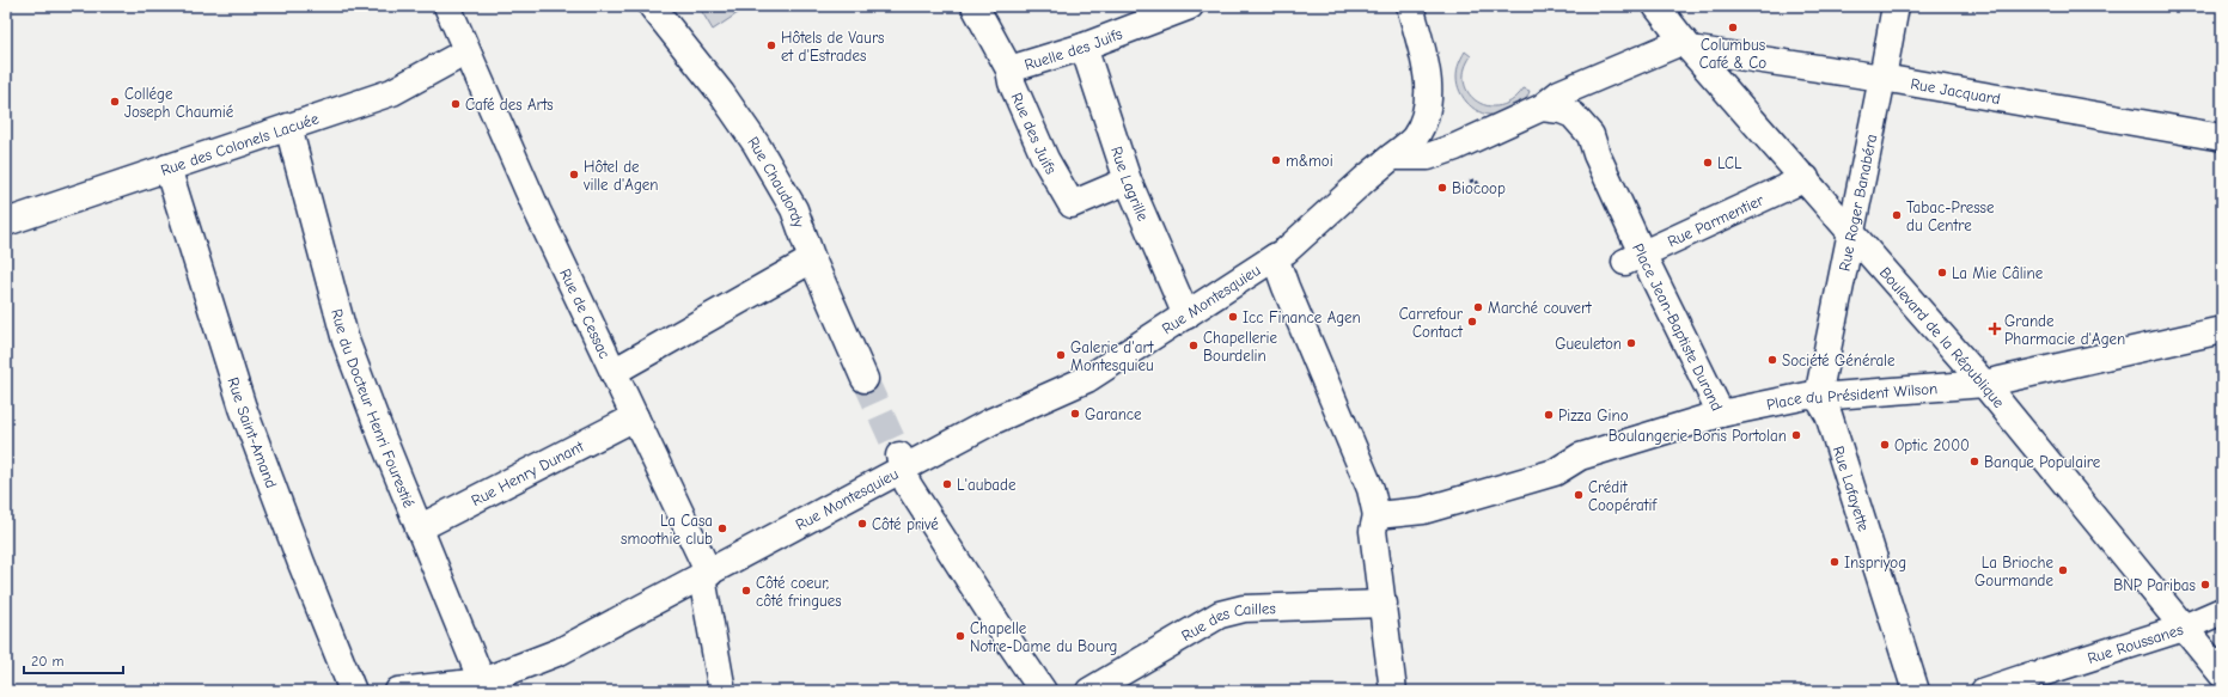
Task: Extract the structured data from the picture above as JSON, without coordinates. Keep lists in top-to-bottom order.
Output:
{
  "streets": {
    "street": [
      "Ruelle des Juifs",
      "Rue Jacquard",
      "Rue des Juifs",
      "Rue des Colonels Lacuée",
      "Rue Chaudordy",
      "Rue Lagrille",
      "Rue Roger Banabéra",
      "Rue Parmentier",
      "Rue Montesquieu",
      "Rue de Cessac",
      "Place Jean-Baptiste Durand",
      "Boulevard de la République",
      "Place du Président Wilson",
      "Rue du Docteur Henri Fourestié",
      "Rue Saint-Amand",
      "Rue Henry Dunant",
      "Rue Lafayette",
      "Rue des Cailles",
      "Rue Roussanes"
    ]
  },
  "crossings": [
    ["Ruelle des Juifs", "Rue des Juifs"],
    ["Ruelle des Juifs", "Rue Lagrille"],
    ["Rue Jacquard", "Rue Roger Banabéra"],
    ["Rue Jacquard", "Boulevard de la République"],
    ["Rue des Juifs", "Rue Lagrille"],
    ["Rue des Colonels Lacuée", "Rue de Cessac"],
    ["Rue des Colonels Lacuée", "Rue du Docteur Henri Fourestié"],
    ["Rue des Colonels Lacuée", "Rue Saint-Amand"],
    ["Rue Lagrille", "Rue Montesquieu"],
    ["Rue Roger Banabéra", "Boulevard de la République"],
    ["Rue Roger Banabéra", "Place du Président Wilson"],
    ["Rue Roger Banabéra", "Rue Lafayette"],
    ["Rue Parmentier", "Place Jean-Baptiste Durand"],
    ["Rue Parmentier", "Boulevard de la République"],
    ["Rue Montesquieu", "Rue de Cessac"],
    ["Rue Montesquieu", "Rue du Docteur Henri Fourestié"],
    ["Rue de Cessac", "Rue Henry Dunant"],
    ["Place Jean-Baptiste Durand", "Place du Président Wilson"],
    ["Boulevard de la République", "Place du Président Wilson"],
    ["Boulevard de la République", "Rue Roussanes"],
    ["Place du Président Wilson", "Rue Lafayette"],
    ["Rue du Docteur Henri Fourestié", "Rue Henry Dunant"]
  ],
  "places": {
    "other": [
      "Columbus Café & Co",
      "Hôtels de Vaurs et d'Estrades",
      "Collége Joseph Chaumié",
      "Café des Arts",
      "m&moi",
      "LCL",
      "Hôtel de ville d'Agen",
      "Biocoop",
      "Tabac-Presse du Centre",
      "La Mie Câline",
      "Marché couvert",
      "Icc Finance Agen",
      "Carrefour Contact",
      "Gueuleton",
      "Chapellerie Bourdelin",
      "Galerie d'art Montesquieu",
      "Société Générale",
      "Garance",
      "Pizza Gino",
      "Boulangerie Boris Portolan",
      "Optic 2000",
      "Banque Populaire",
      "L'aubade",
      "Crédit Coopératif",
      "Côté privé",
      "La Casa smoothie club",
      "Inspriyog",
      "La Brioche Gourmande",
      "BNP Paribas",
      "Côté coeur, côté fringues",
      "Chapelle Notre-Dame du Bourg"
    ],
    "health": ["Grande Pharmacie d'Agen"]
  },
  "scale_bar": "20 m"
}
